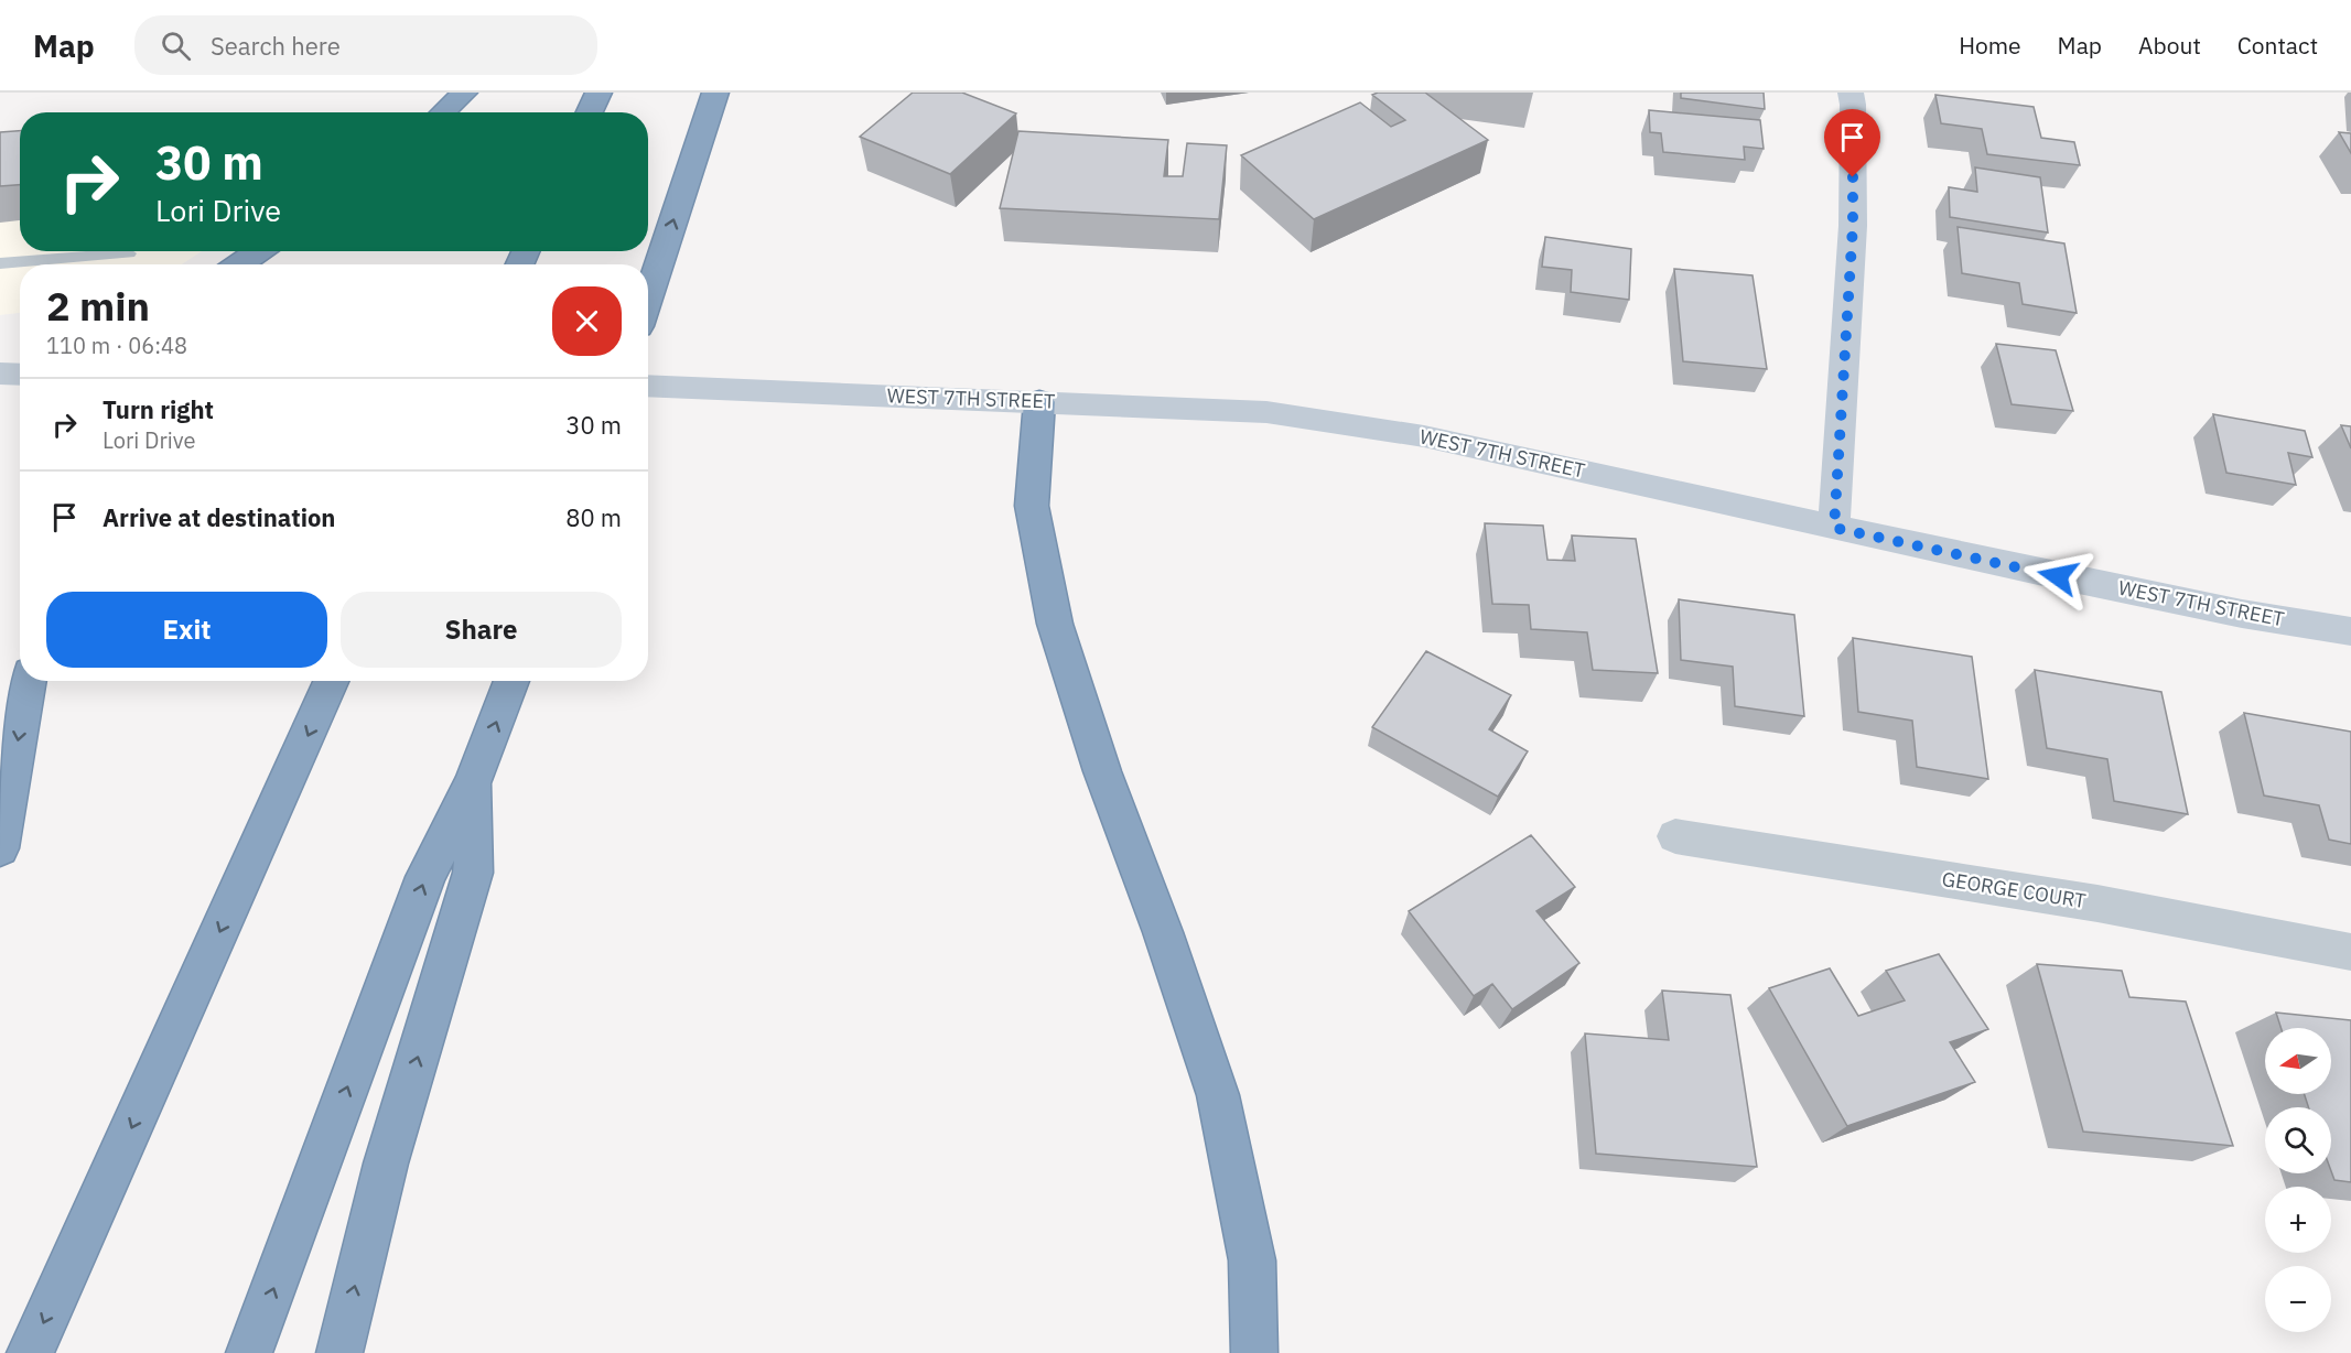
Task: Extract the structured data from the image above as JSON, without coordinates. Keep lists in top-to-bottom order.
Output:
{
  "streets": {
    "street": ["WEST 7TH STREET", "GEORGE COURT"]
  },
  "north": "left",
  "page": {
    "header": "Map",
    "search": "Search here",
    "nav": [
      "Home",
      "Map",
      "About",
      "Contact"
    ],
    "turn": ["30 m", "Lori Drive"],
    "heading": ["2 min", "110 m · 06:48"],
    "list": [
      {
        "name": "Turn right",
        "note": "Lori Drive",
        "value": "30 m"
      },
      {
        "name": "Arrive at destination",
        "value": "80 m"
      }
    ],
    "buttons": ["Exit", "Share"],
    "map_buttons": ["+", "−"]
  }
}
